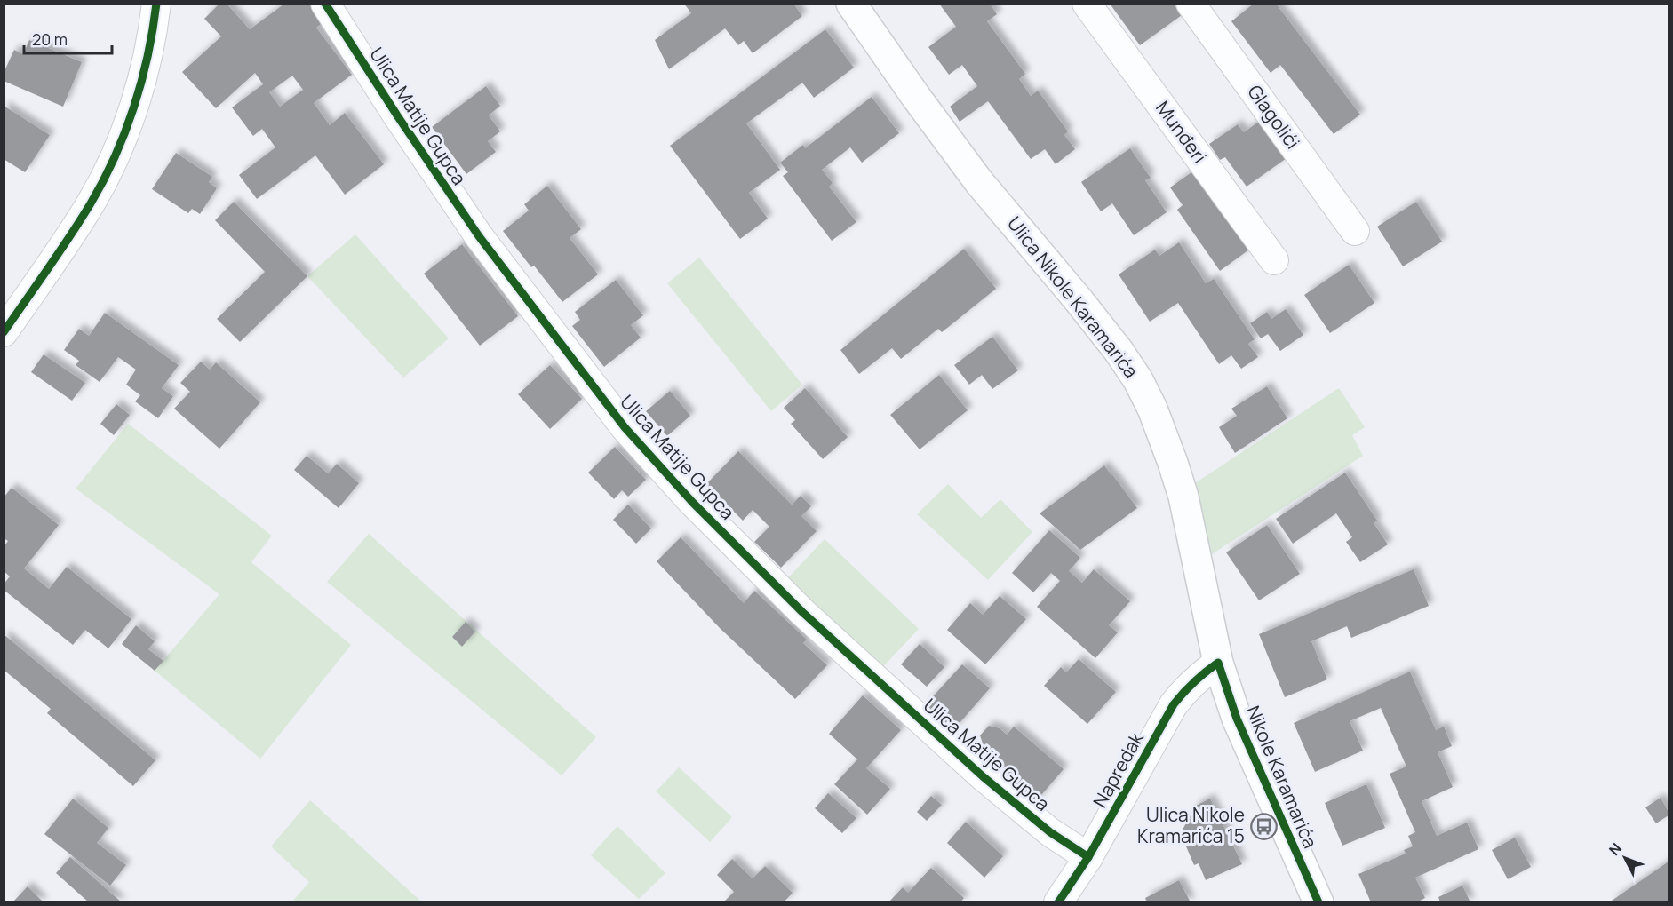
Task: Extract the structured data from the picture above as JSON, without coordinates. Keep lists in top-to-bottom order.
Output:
{
  "streets": {
    "main road": ["Ulica Nikole Karamarića", "Nikole Karamarića"],
    "street": [
      "Ulica Matije Gupca",
      "Glagolići",
      "Munđeri",
      "Napredak"
    ]
  },
  "crossings": [
    ["Ulica Matije Gupca", "Napredak"],
    ["Ulica Nikole Karamarića", "Napredak"],
    ["Ulica Nikole Karamarića", "Nikole Karamarića"],
    ["Napredak", "Nikole Karamarića"]
  ],
  "places": {
    "bus stop": ["Ulica Nikole Kramarića 15"]
  },
  "scale_bar": "20 m",
  "north": "top left"
}
